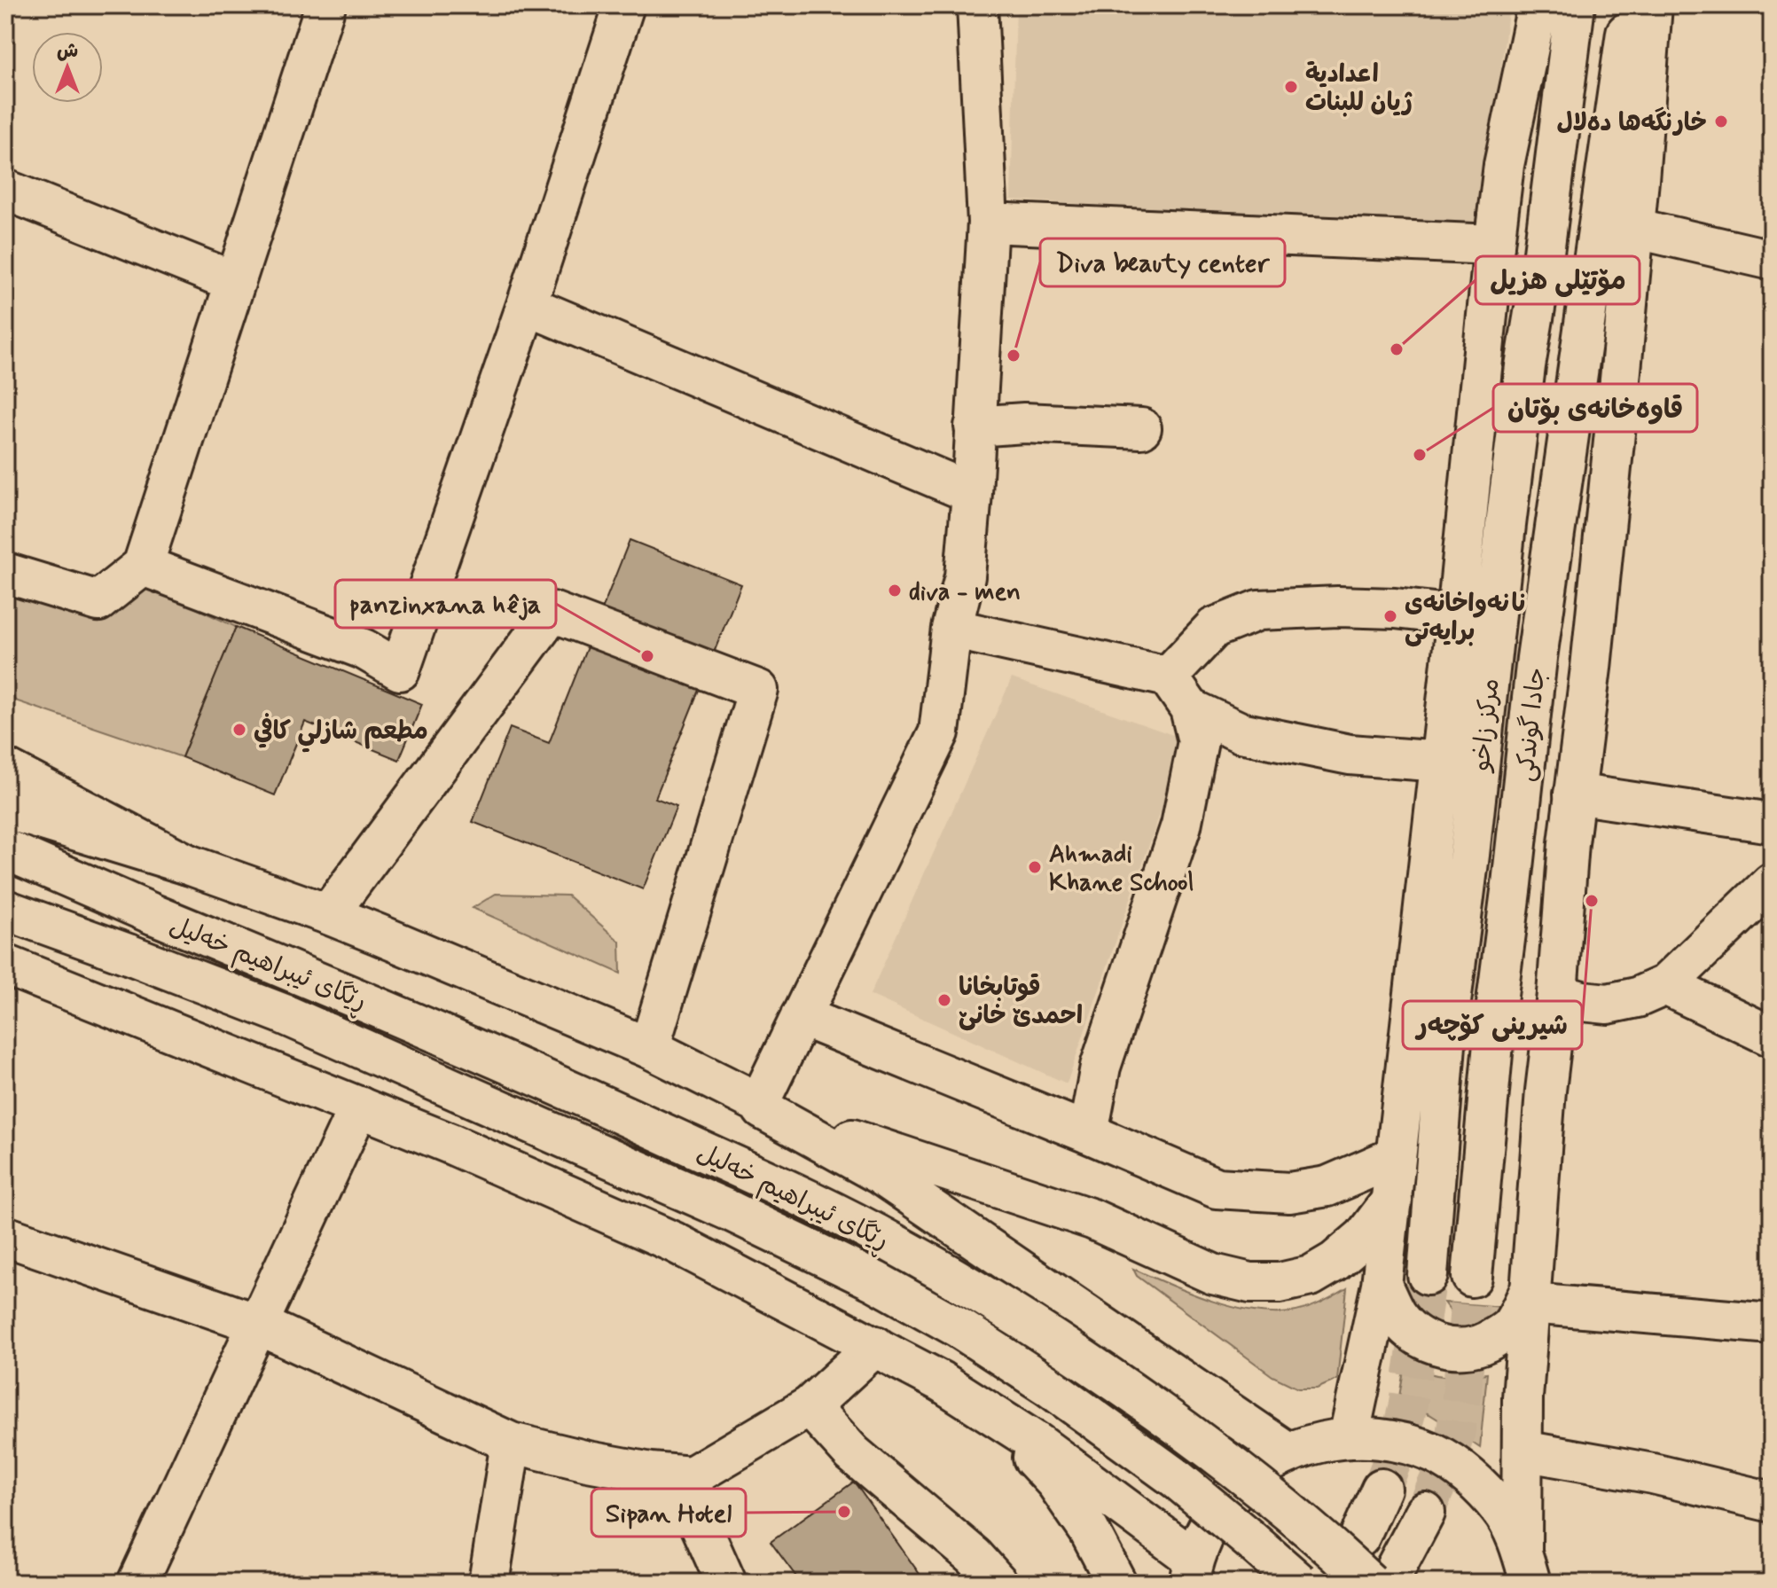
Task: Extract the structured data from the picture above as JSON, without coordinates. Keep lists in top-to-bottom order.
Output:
{
  "streets": {
    "main road": ["مركز زاخو", "جادا گوندکی", "ڕێگای ئیبراهیم خەلیل"]
  },
  "places": [
    "اعدادية ژیان للبنات",
    "خارنگەها دەلال",
    "مۆتێلی هزیل",
    "Diva beauty center",
    "قاوەخانەی بۆتان",
    "diva - men",
    "نانەواخانەی برایەتی",
    "panzinxana hêja",
    "مطعم شازلي كافي",
    "Ahmadi Khane School",
    "شیرینی کۆچەر",
    "قوتابخانا احمدێ خانێ",
    "Sipan Hotel"
  ],
  "north": "top"
}
